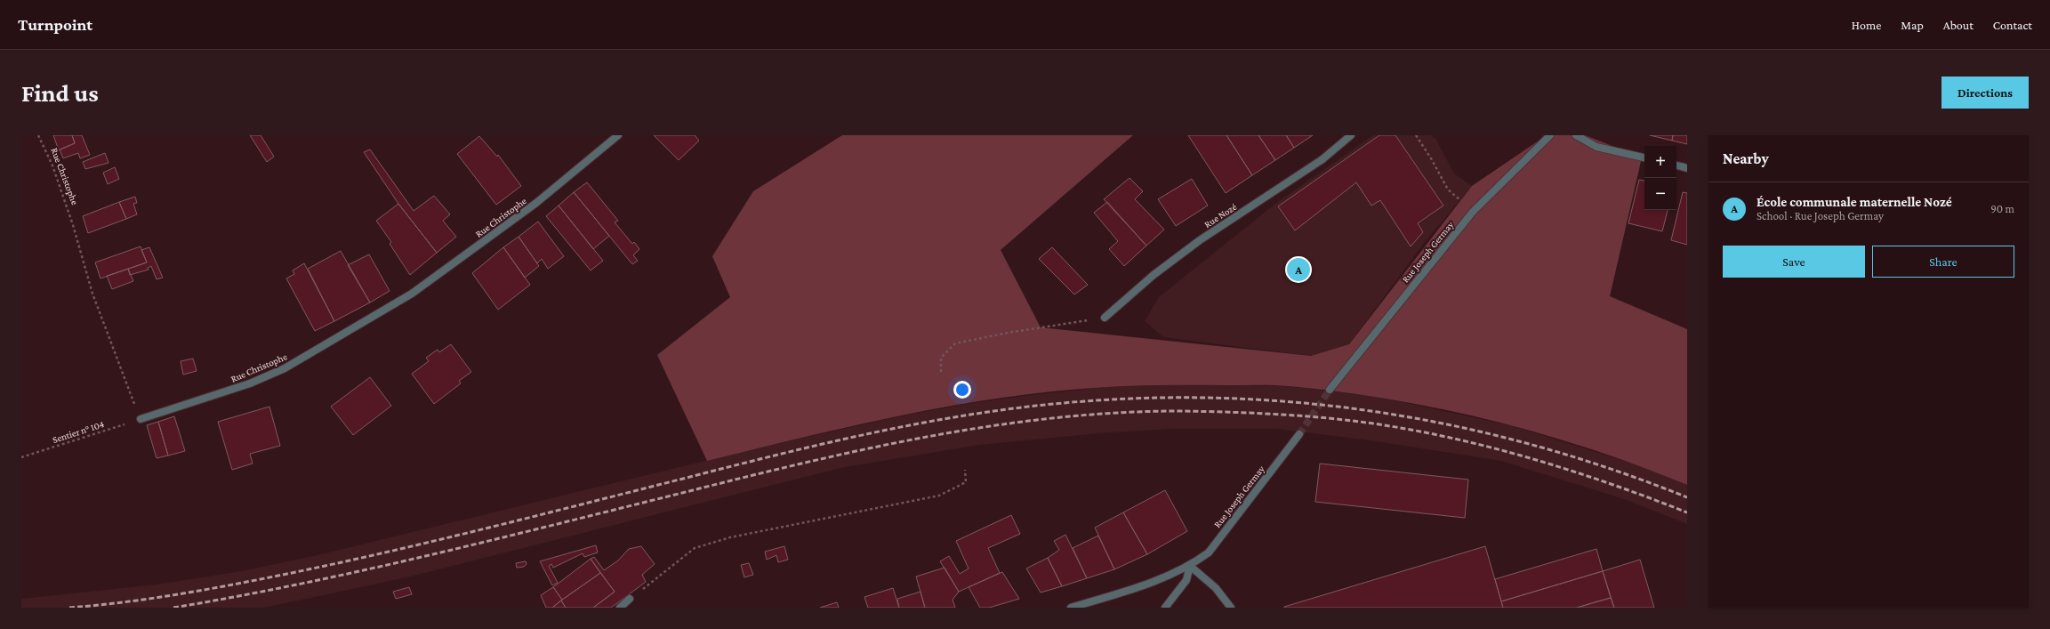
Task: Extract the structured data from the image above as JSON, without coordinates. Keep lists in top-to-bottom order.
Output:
{
  "streets": {
    "street": ["Rue Christophe", "Rue Nozé", "Rue Joseph Germay"],
    "path": ["Sentier n° 104"]
  },
  "crossings": [
    ["Rue Christophe", "Sentier n° 104"]
  ],
  "page": {
    "header": "Turnpoint",
    "nav": [
      "Home",
      "Map",
      "About",
      "Contact"
    ],
    "buttons": [
      "Directions",
      ["Save", "Share"]
    ],
    "title": "Find us",
    "heading": "Nearby",
    "map_buttons": ["+", "−"],
    "list": [
      {
        "mark": "A",
        "name": "École communale maternelle Nozé",
        "note": "School · Rue Joseph Germay",
        "value": "90 m"
      }
    ],
    "pins": "A"
  }
}
